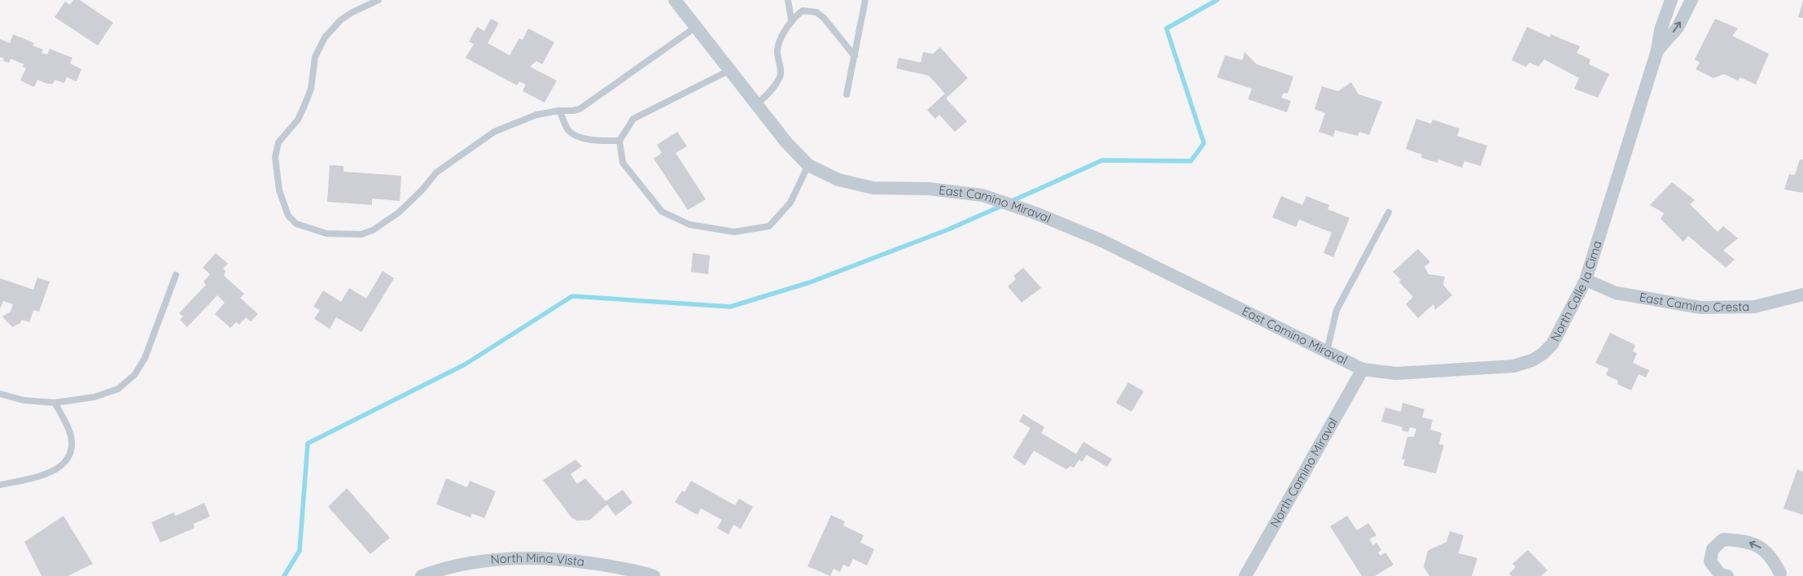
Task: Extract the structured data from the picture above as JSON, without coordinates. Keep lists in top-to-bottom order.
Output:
{
  "streets": {
    "street": [
      "East Camino Miraval",
      "North Calle la Cima",
      "East Camino Cresta",
      "North Camino Miraval",
      "North Mina Vista"
    ]
  },
  "crossings": [
    ["East Camino Miraval", "North Calle la Cima"],
    ["East Camino Miraval", "North Camino Miraval"],
    ["North Calle la Cima", "East Camino Cresta"],
    ["North Calle la Cima", "North Camino Miraval"]
  ]
}
